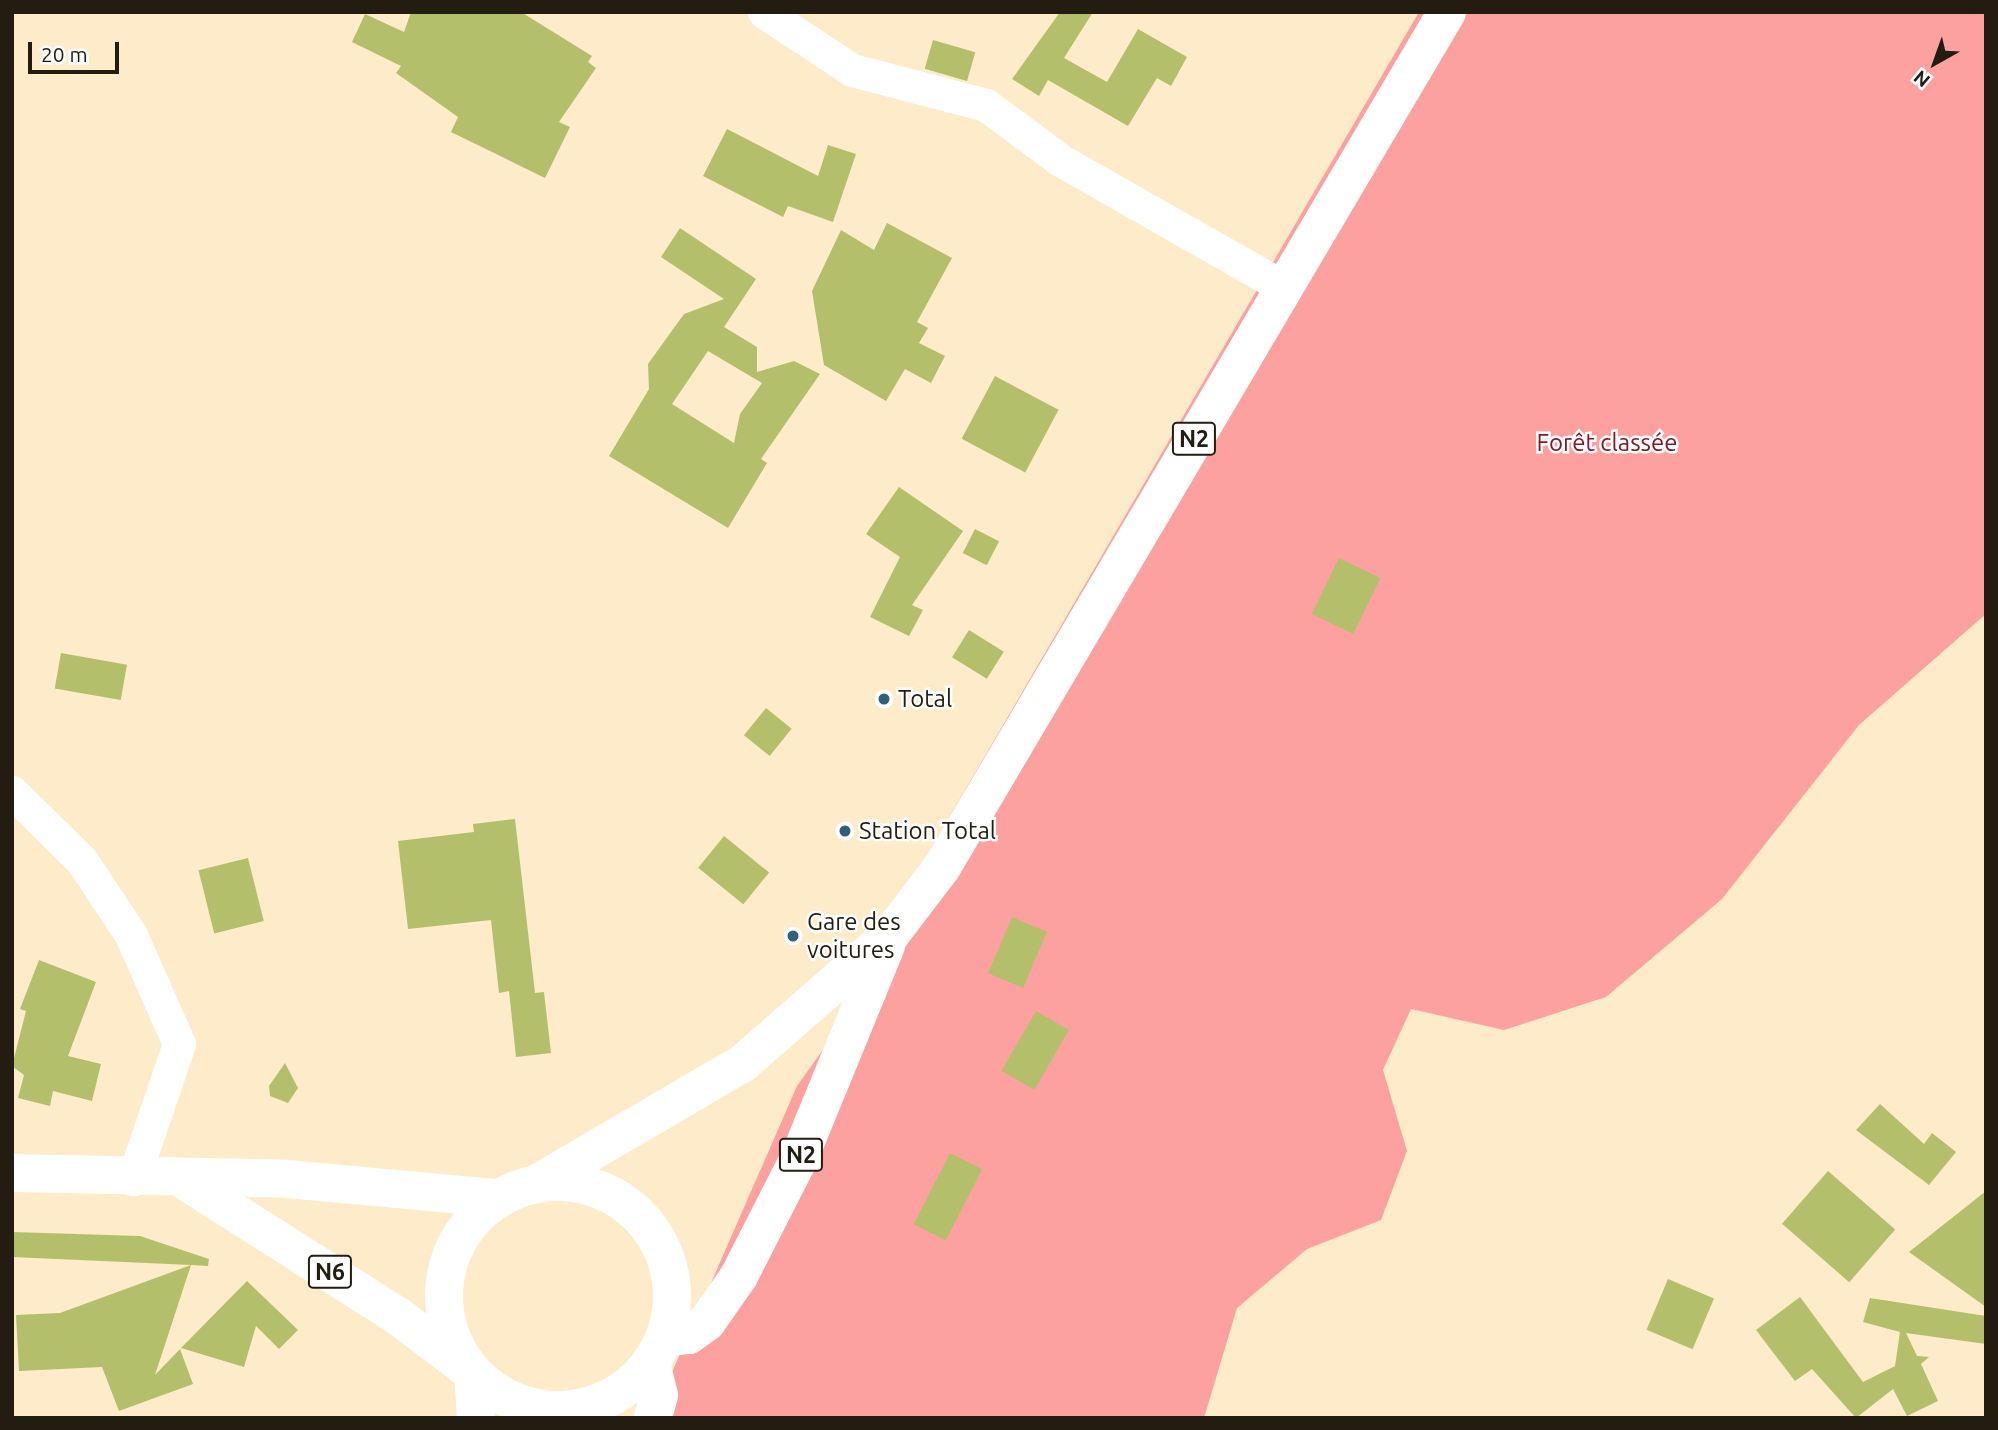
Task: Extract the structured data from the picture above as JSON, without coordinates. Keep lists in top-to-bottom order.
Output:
{
  "streets": {
    "highway": ["N2", "N6"]
  },
  "crossings": [
    ["N2", "N6"]
  ],
  "parks": ["Forêt classée"],
  "places": ["Total", "Station Total", "Gare des voitures"],
  "scale_bar": "20 m",
  "north": "bottom left"
}
